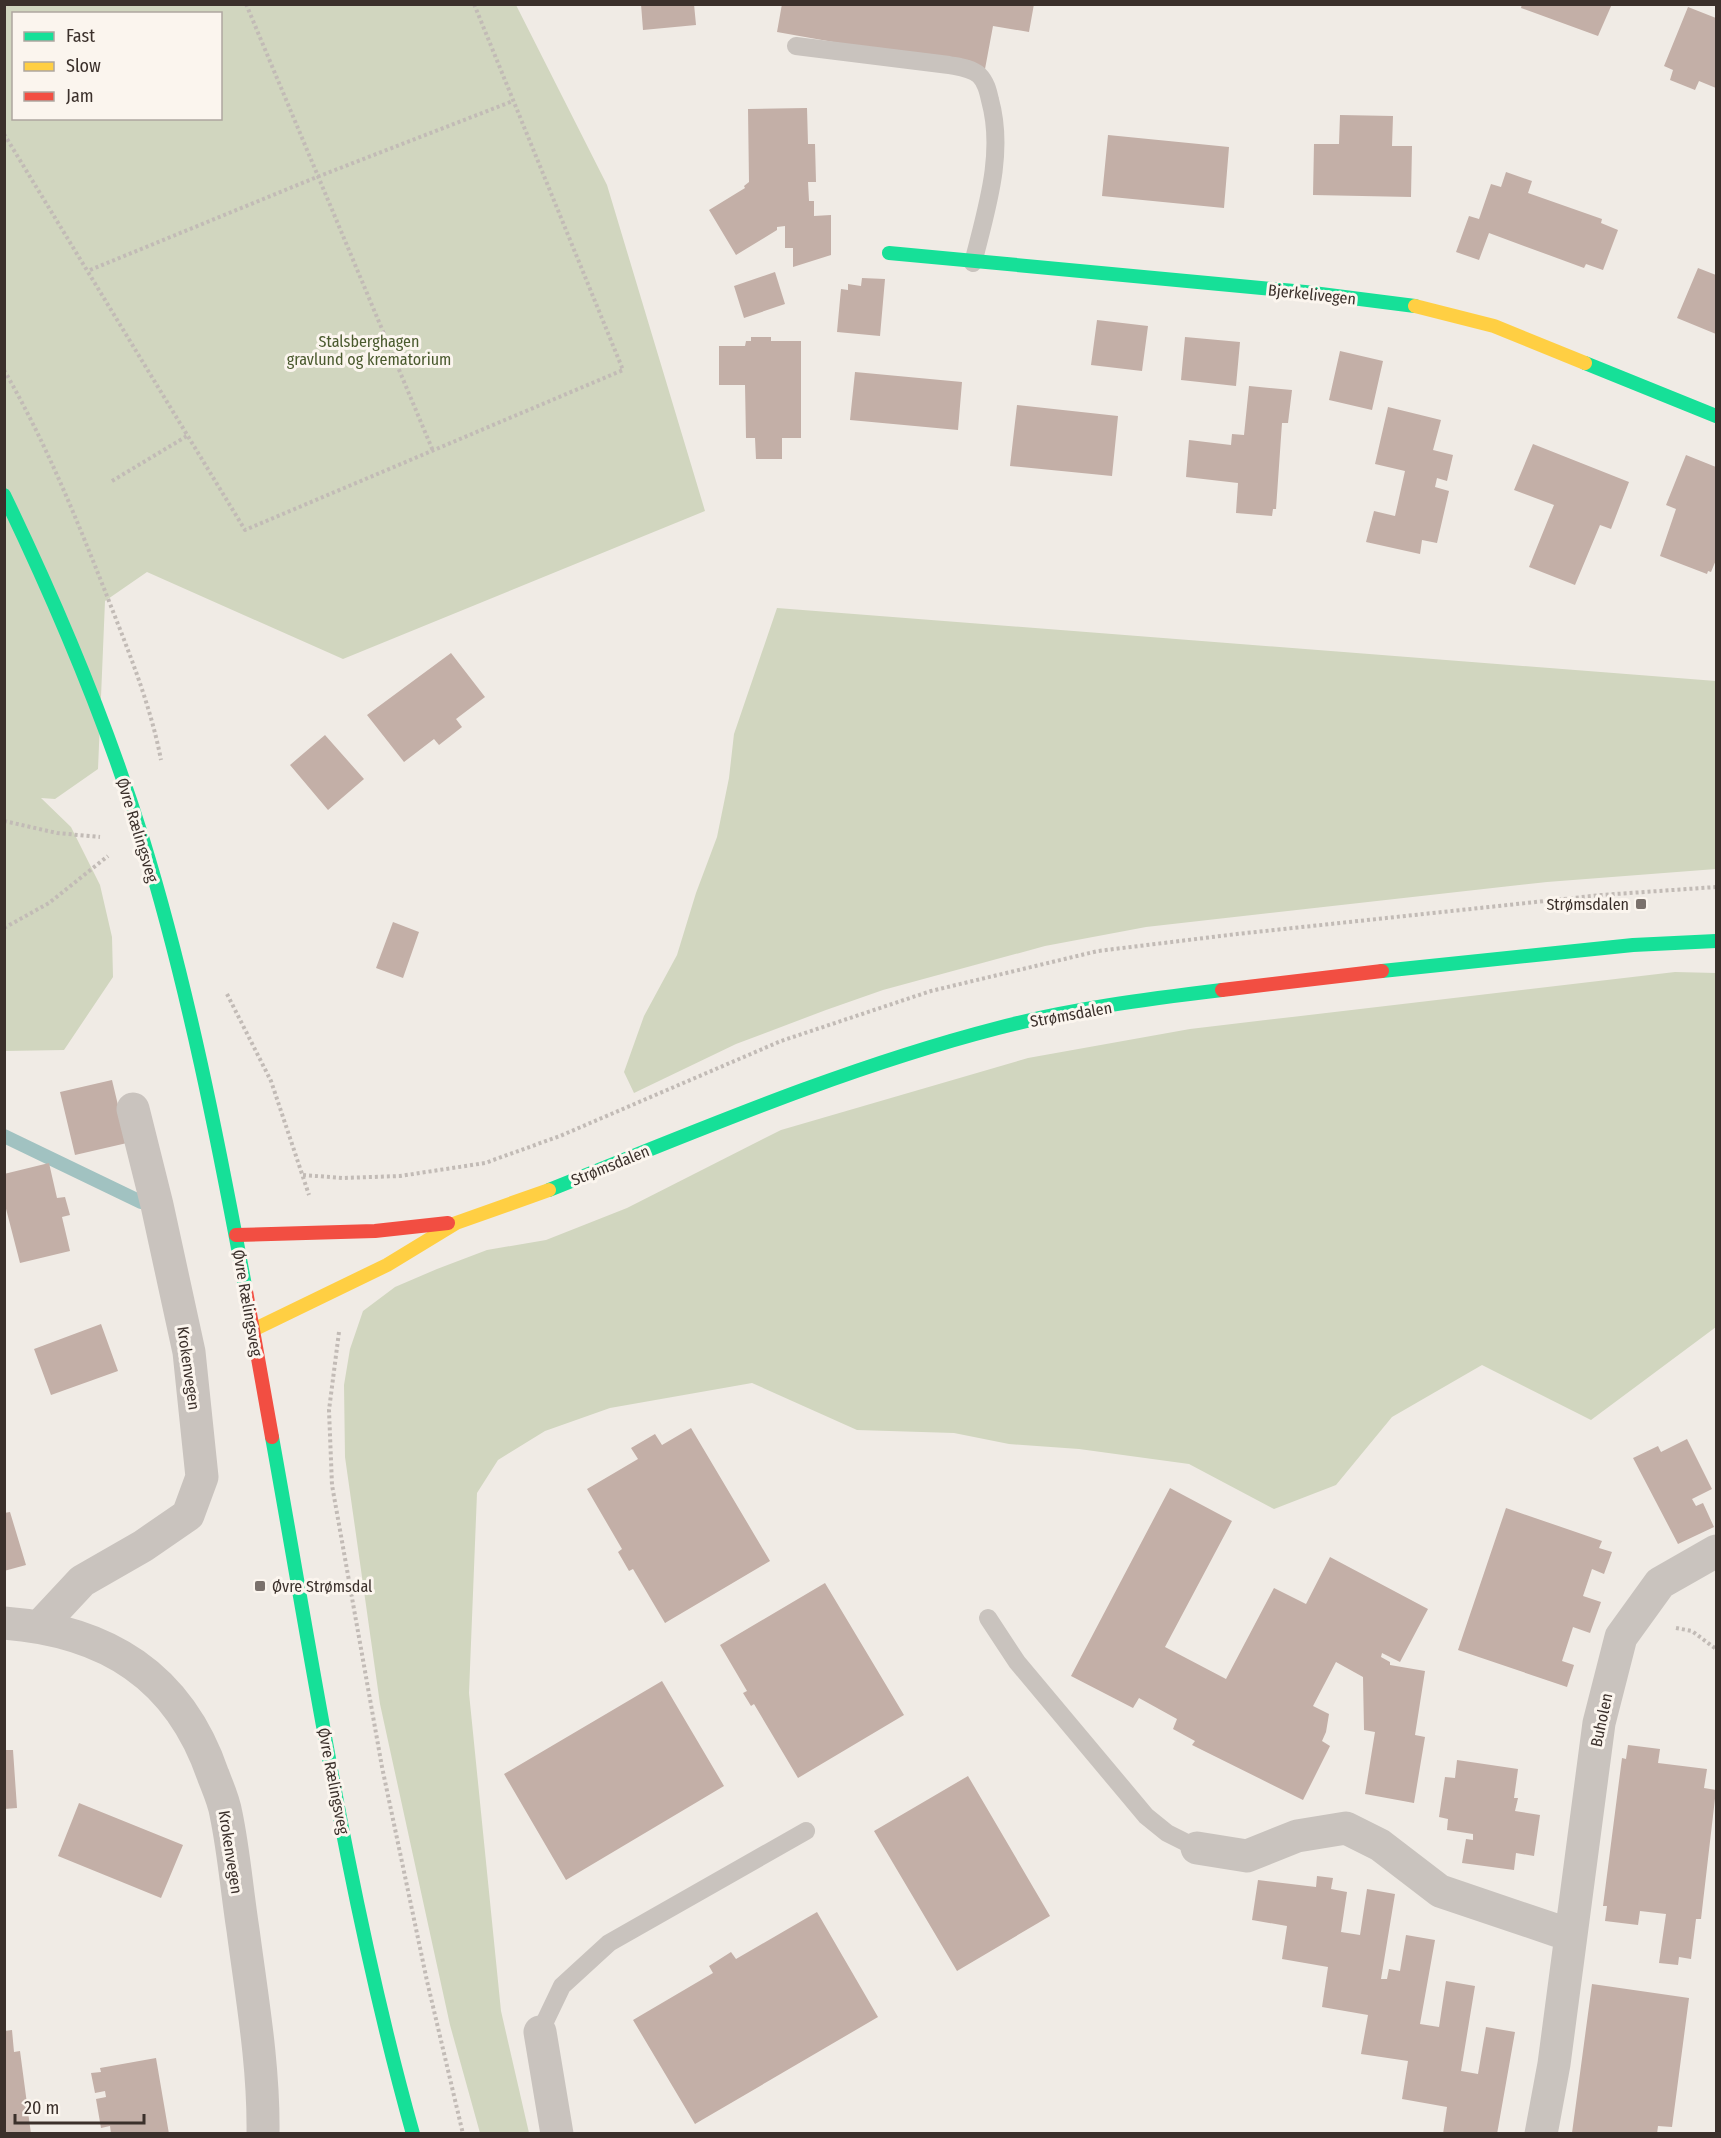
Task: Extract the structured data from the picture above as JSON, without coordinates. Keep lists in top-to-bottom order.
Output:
{
  "streets": {
    "main road": ["Bjerkelivegen", "Øvre Rælingsveg", "Strømsdalen"],
    "street": ["Krokenvegen", "Buholen"]
  },
  "crossings": [
    ["Øvre Rælingsveg", "Strømsdalen"]
  ],
  "parks": ["Stalsberghagen gravlund og krematorium"],
  "places": {
    "transit": ["Strømsdalen", "Øvre Strømsdal"]
  },
  "legend": ["Fast", "Slow", "Jam"],
  "scale_bar": "20 m"
}
